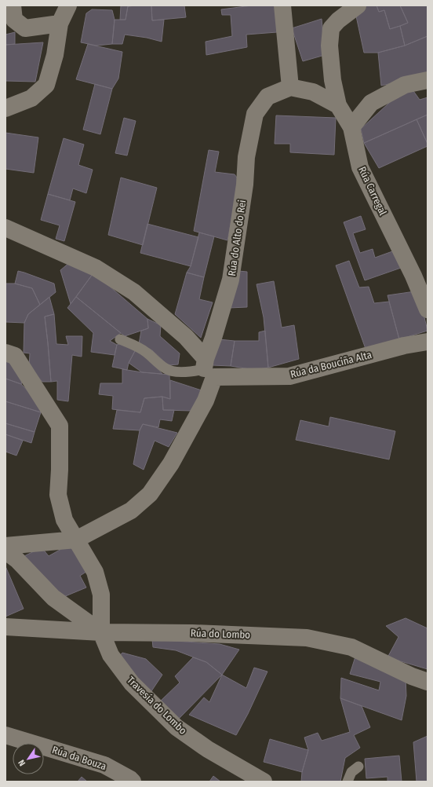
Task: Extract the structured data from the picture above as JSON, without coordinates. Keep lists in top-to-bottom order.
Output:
{
  "streets": {
    "street": [
      "Rúa Carregal",
      "Rúa do Alto do Rei",
      "Rúa da Bouciña Alta",
      "Rúa do Lombo",
      "Travesía do Lombo",
      "Rúa da Bouza"
    ]
  },
  "crossings": [
    ["Rúa do Alto do Rei", "Rúa da Bouciña Alta"],
    ["Rúa do Lombo", "Travesía do Lombo"]
  ],
  "north": "bottom left"
}
